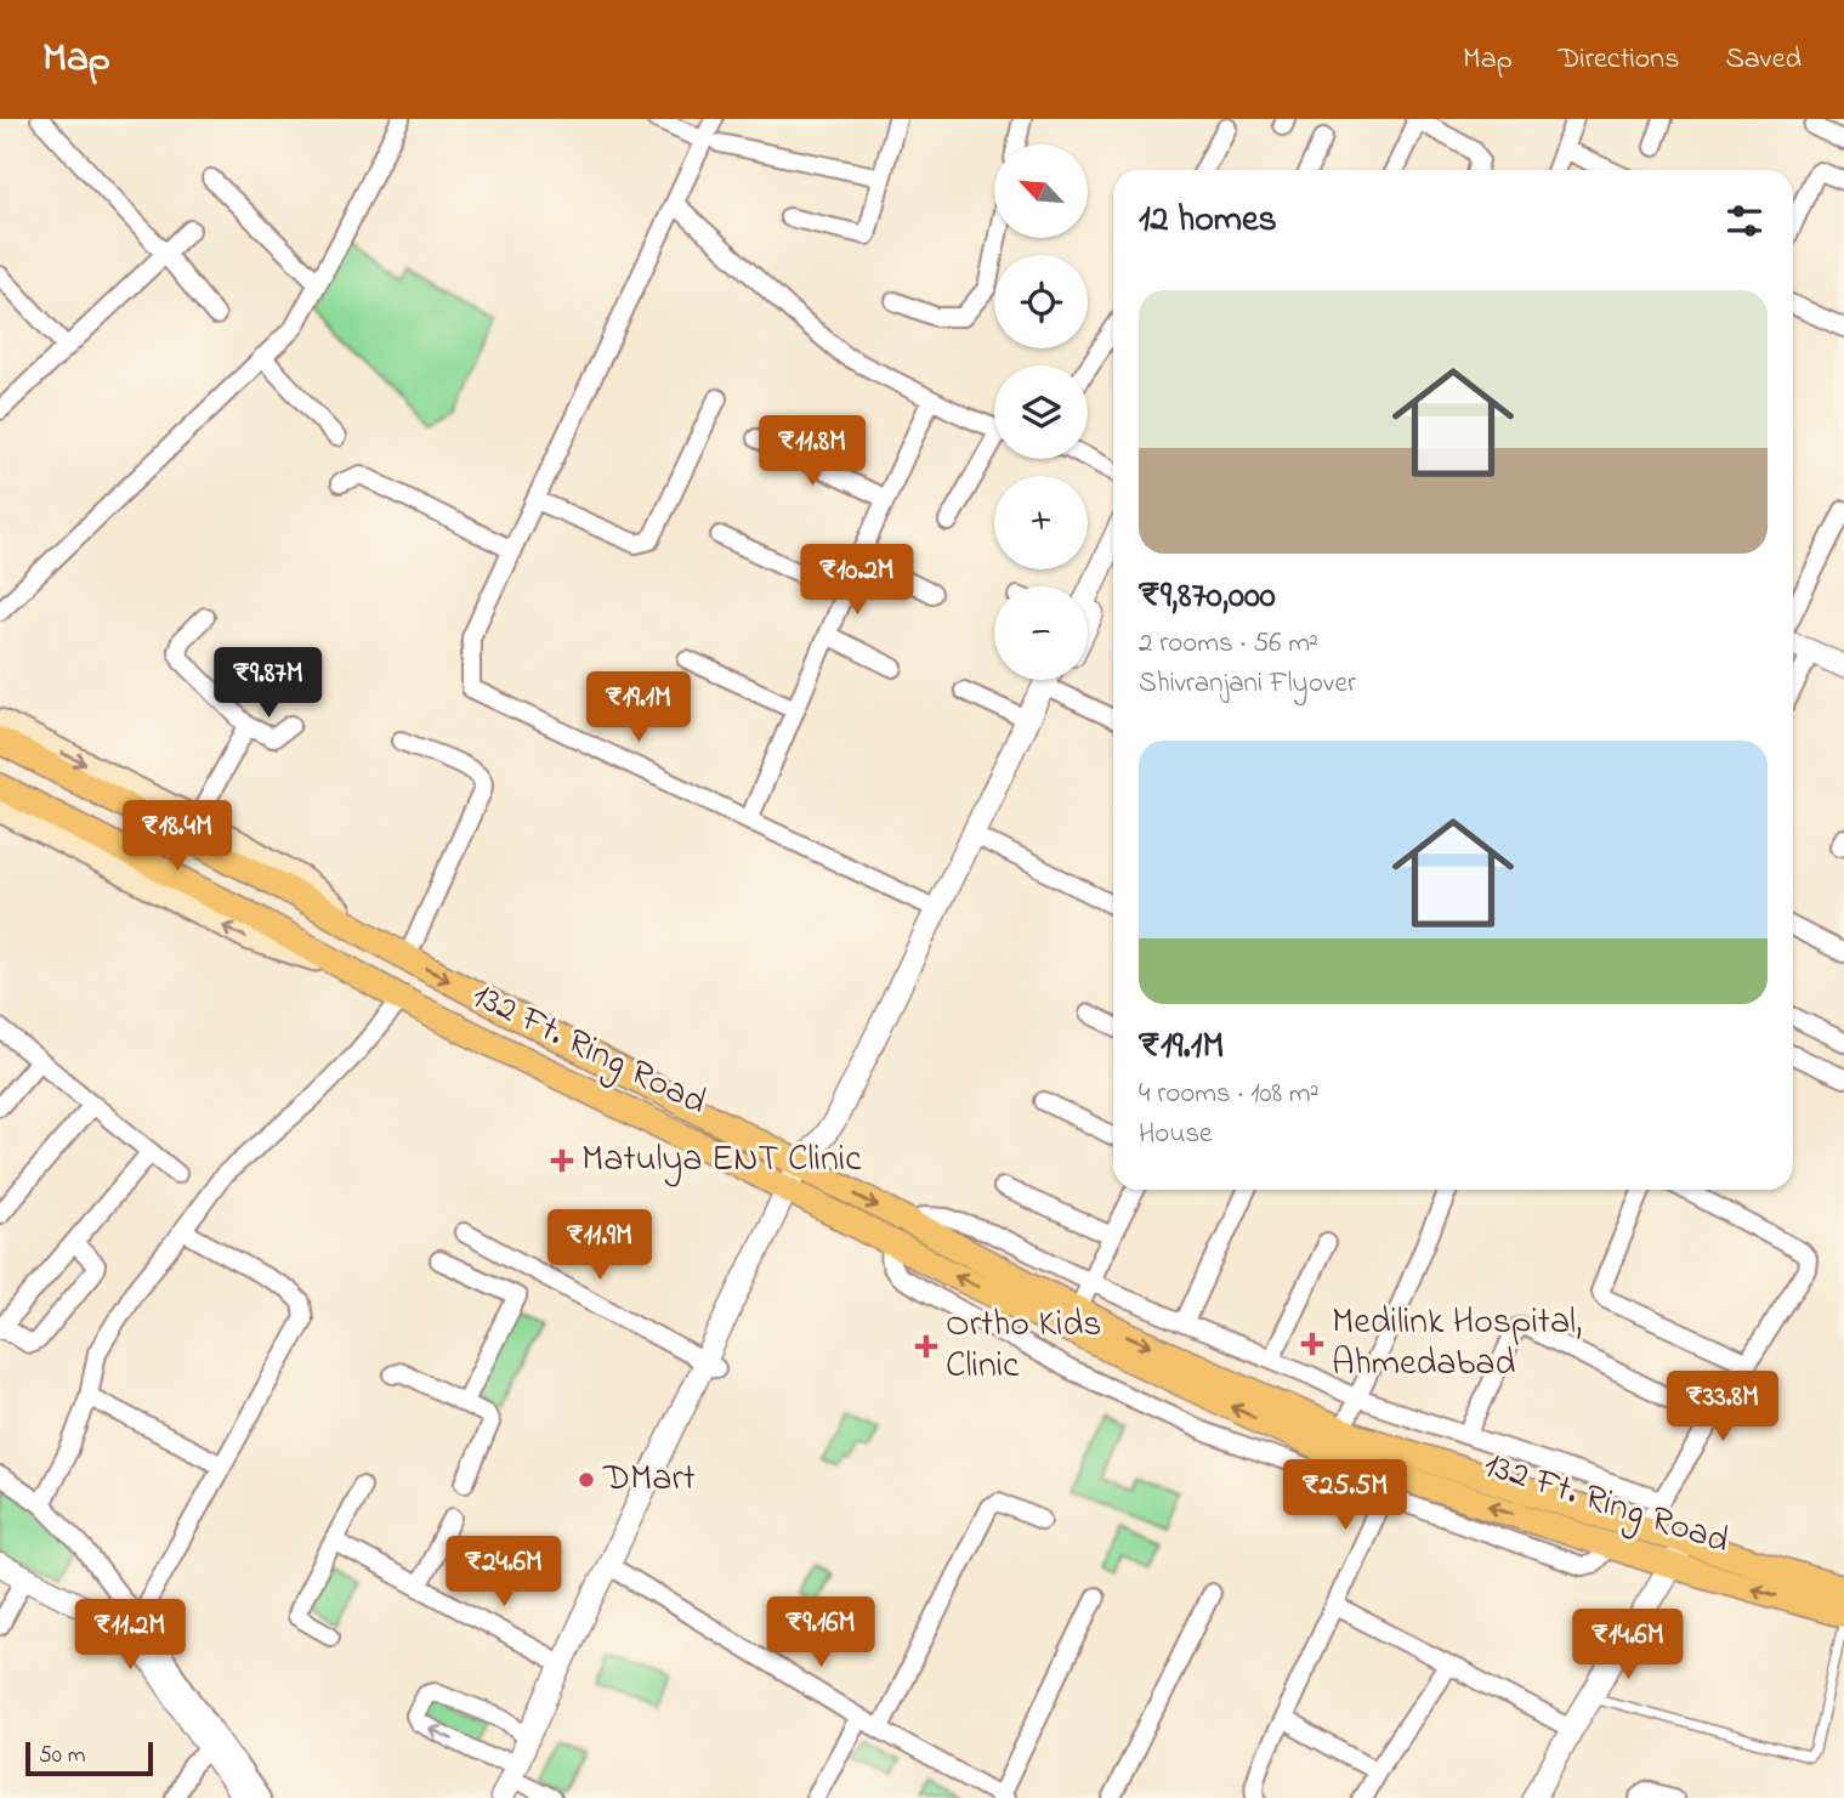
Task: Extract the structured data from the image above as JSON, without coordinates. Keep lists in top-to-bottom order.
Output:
{
  "streets": {
    "main road": ["132 Ft. Ring Road"]
  },
  "places": {
    "health": ["Matulya ENT Clinic", "Medilink Hospital, Ahmedabad", "Ortho Kids Clinic"],
    "other": ["DMart"]
  },
  "scale_bar": "50 m",
  "north": "top left",
  "page": {
    "header": "Map",
    "nav": ["Map", "Directions", "Saved"],
    "map_buttons": ["+", "−"],
    "heading": "12 homes",
    "list": [
      {
        "name": "₹9,870,000",
        "note": "2 rooms · 56 m² · Shivranjani Flyover"
      },
      {
        "name": "₹19.1M",
        "note": "4 rooms · 108 m² · House"
      }
    ],
    "price": [
      "₹11.8M",
      "₹10.2M",
      "₹9.87M",
      "₹19.1M",
      "₹18.4M",
      "₹11.9M",
      "₹33.8M",
      "₹25.5M",
      "₹24.6M",
      "₹9.16M",
      "₹11.2M",
      "₹14.6M"
    ],
    "scale": "50 m"
  }
}
